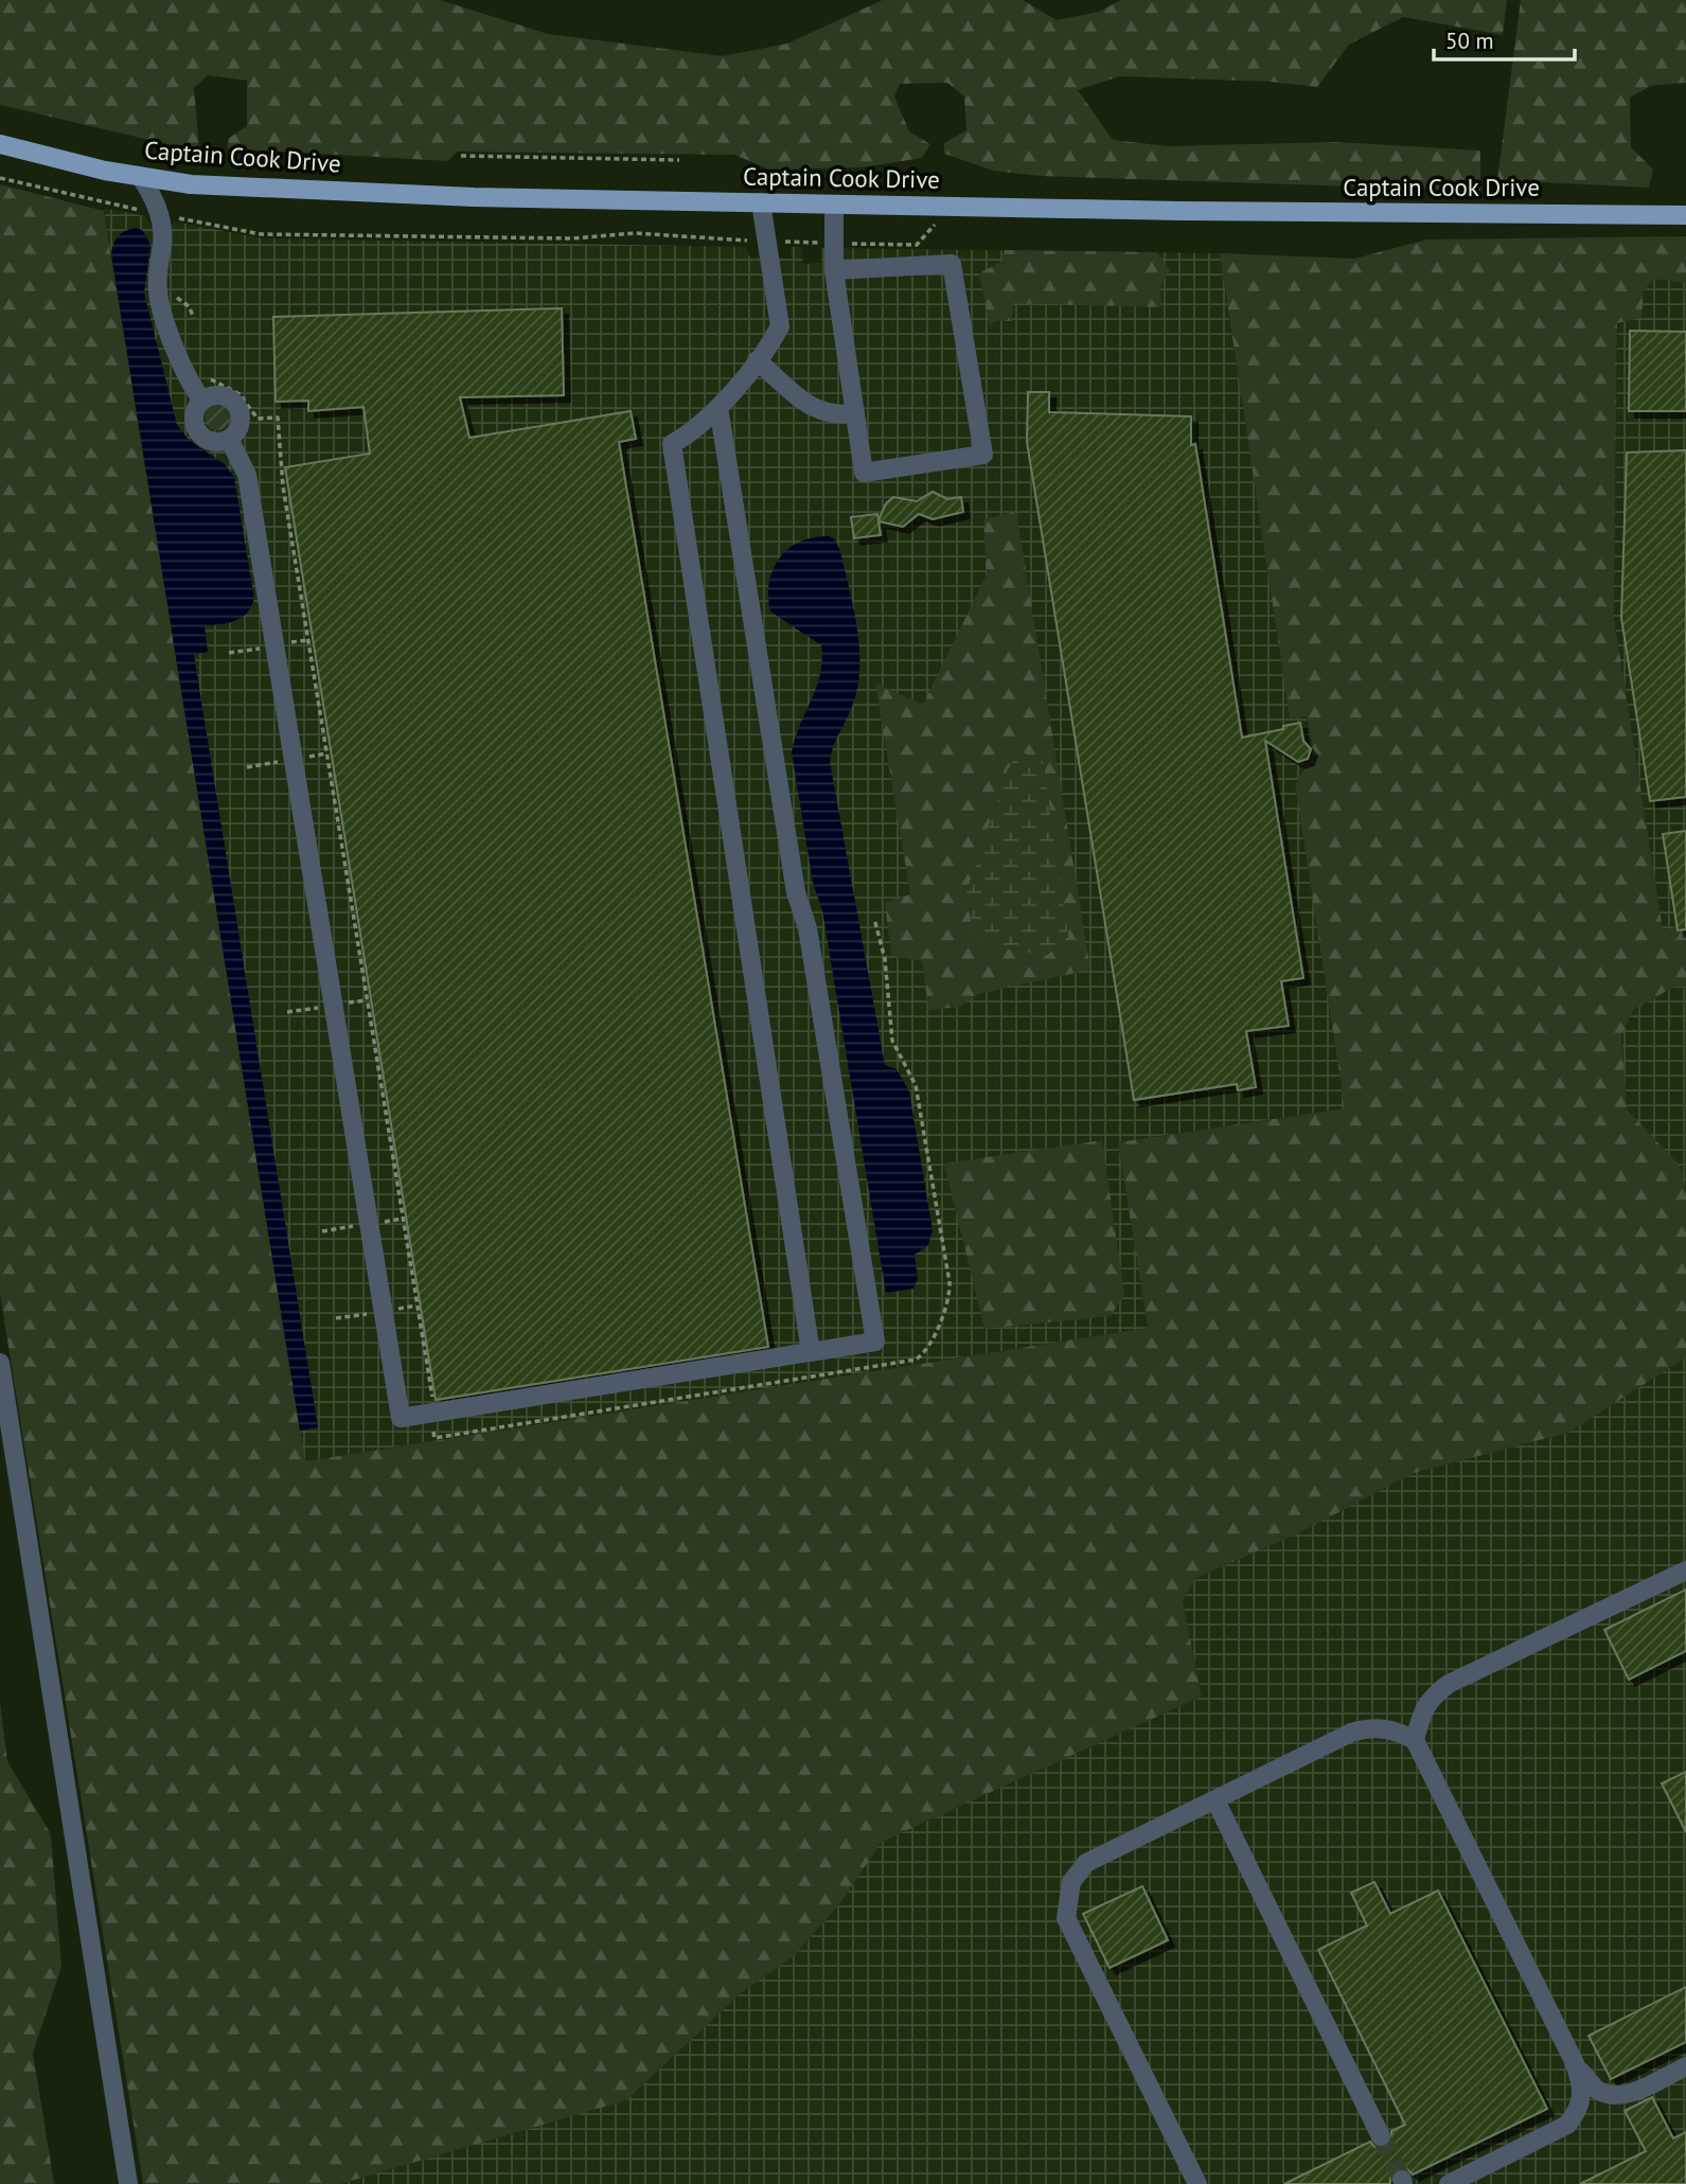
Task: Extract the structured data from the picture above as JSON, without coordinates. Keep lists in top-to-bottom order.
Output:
{
  "streets": {
    "main road": ["Captain Cook Drive"]
  },
  "scale_bar": "50 m"
}
